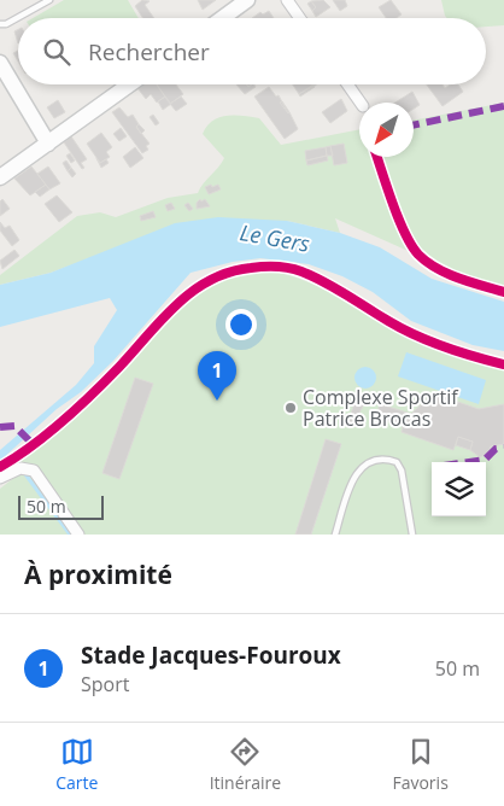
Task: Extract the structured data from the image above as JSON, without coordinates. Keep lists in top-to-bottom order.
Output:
{
  "water": ["Le Gers"],
  "places": ["Complexe Sportif Patrice Brocas"],
  "scale_bar": "50 m",
  "north": "bottom left",
  "page": {
    "search": "Rechercher",
    "pins": "1",
    "scale": "50 m",
    "heading": "À proximité",
    "list": [
      {
        "mark": "1",
        "name": "Stade Jacques-Fouroux",
        "note": "Sport",
        "value": "50 m"
      }
    ],
    "nav": ["Carte", "Itinéraire", "Favoris"]
  }
}
